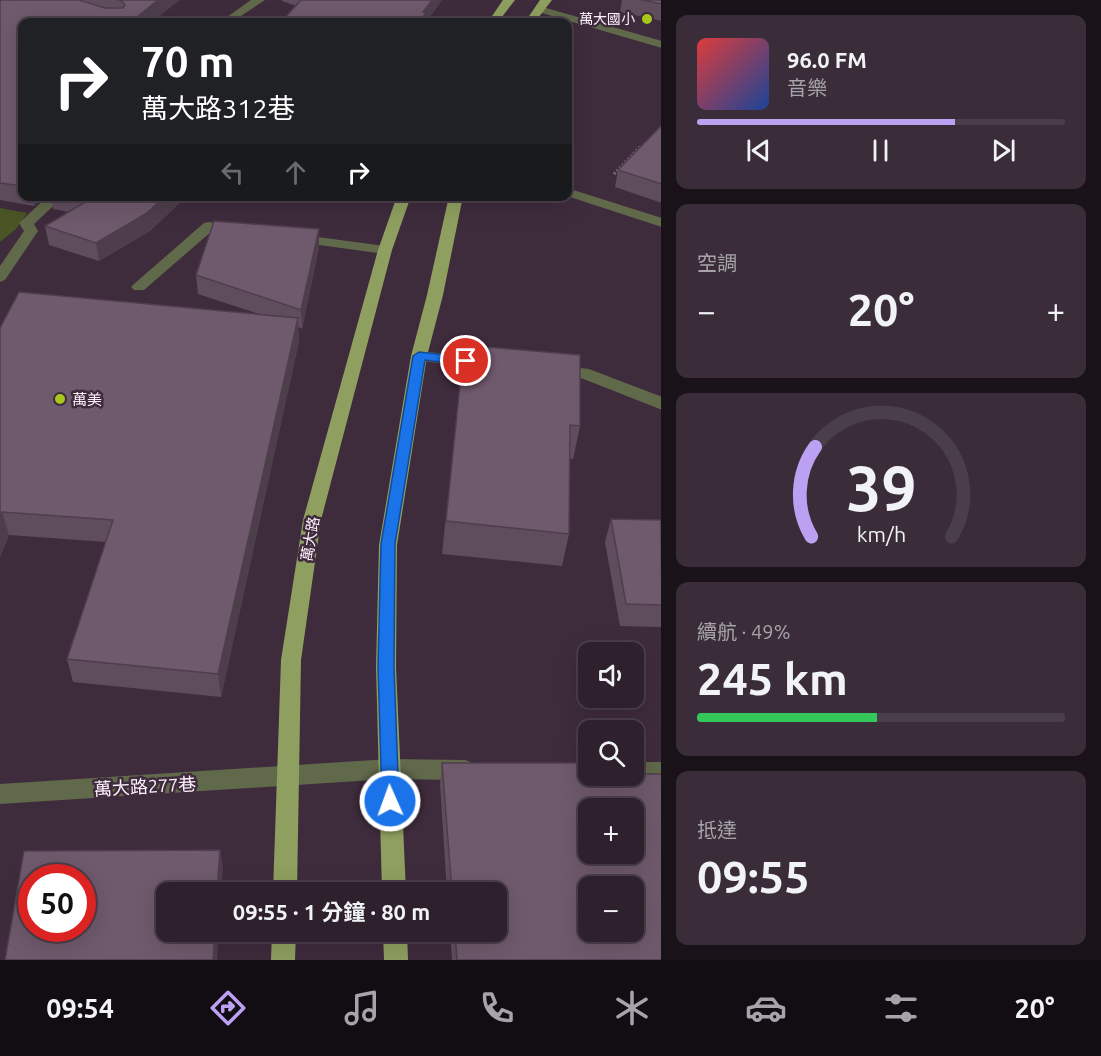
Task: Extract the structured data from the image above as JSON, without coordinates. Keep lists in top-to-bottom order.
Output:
{
  "streets": {
    "main road": ["萬大路"],
    "street": ["萬大路277巷"]
  },
  "crossings": [
    ["萬大路", "萬大路277巷"]
  ],
  "places": ["萬大國小", "萬美"],
  "page": {
    "turn": ["70 m", "萬大路312巷"],
    "song": ["96.0 FM", "音樂"],
    "tile": [
      "空調",
      ["續航 · 49%", "245 km"],
      ["抵達", "09:55"]
    ],
    "heat": ["−", "20°", "+"],
    "map_buttons": ["+", "−"],
    "limit": "50",
    "trip": "09:55 · 1 分鐘 · 80 m",
    "tabs": ["09:54", "20°"],
    "gauge": ["39", "km/h"]
  }
}
